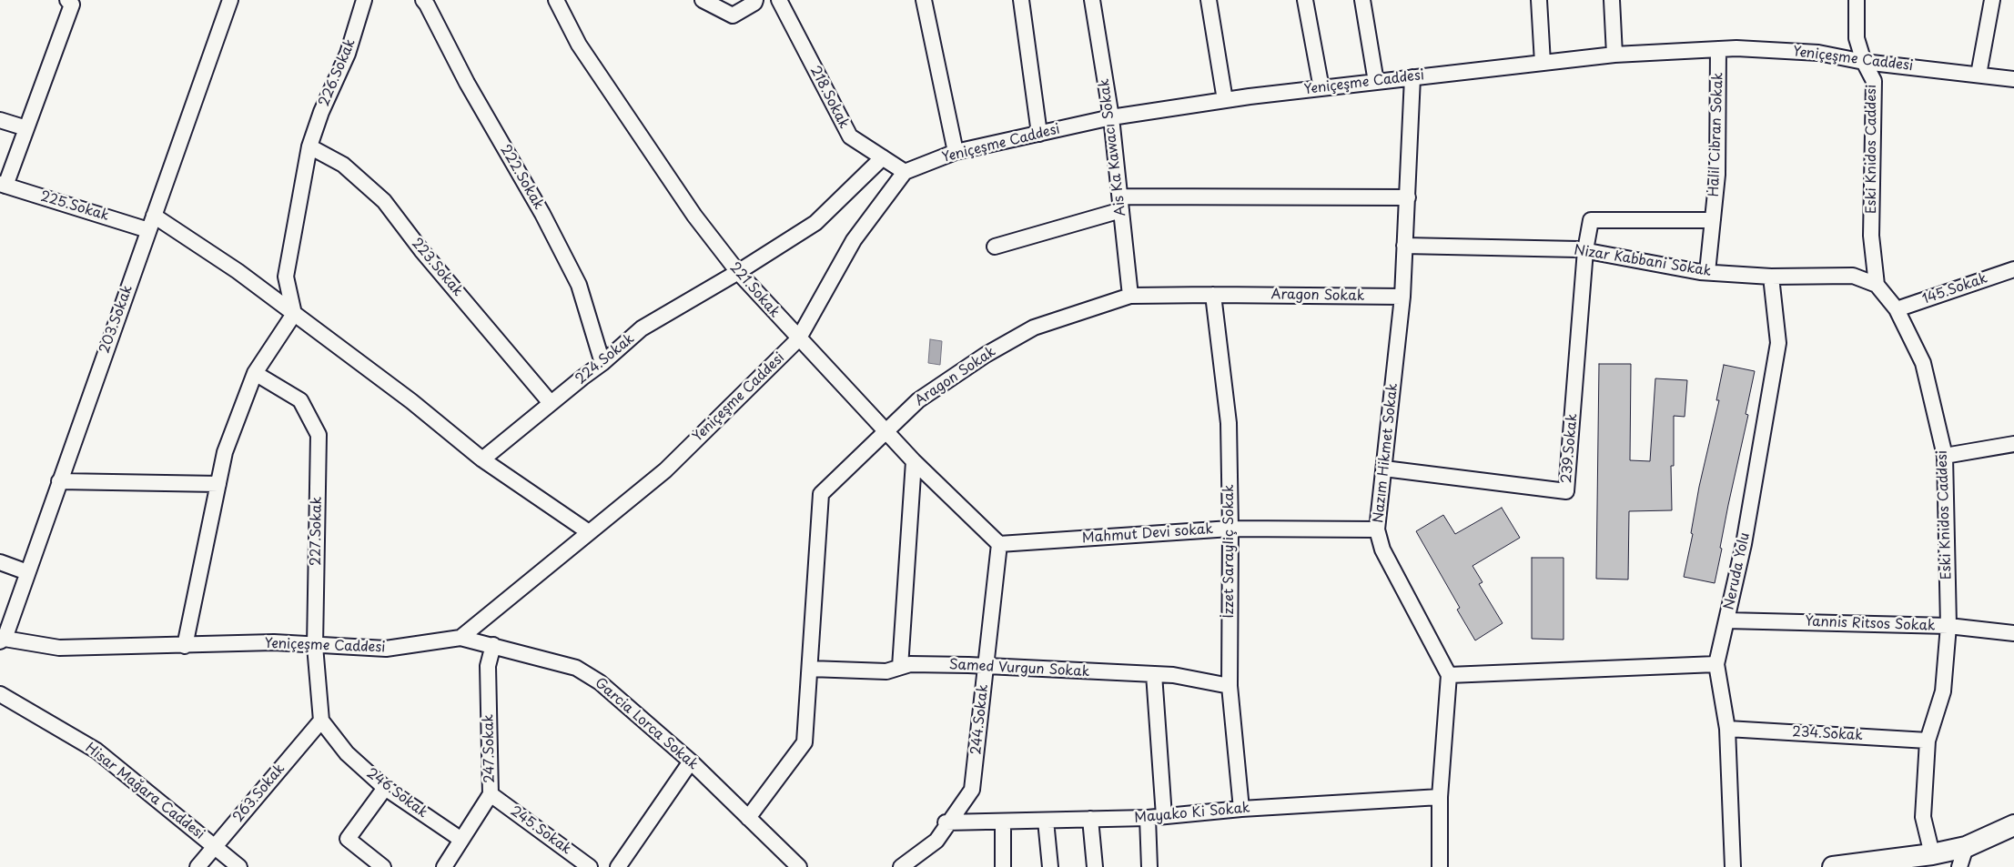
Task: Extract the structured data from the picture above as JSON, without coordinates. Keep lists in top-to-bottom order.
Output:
{
  "streets": {
    "street": [
      "Yeniçeşme Caddesi",
      "226.Sokak",
      "218.Sokak",
      "Halil Cibran Sokak",
      "Ais Ka Kawacı Sokak",
      "Eski Knidos Caddesi",
      "222.Sokak",
      "225.Sokak",
      "Nizar Kabbani Sokak",
      "223.Sokak",
      "145.Sokak",
      "221.Sokak",
      "Aragon Sokak",
      "203.Sokak",
      "224.Sokak",
      "239.Sokak",
      "Nazım Hikmet Sokak",
      "227.Sokak",
      "Mahmut Devi sokak",
      "İzzet Sarayliç Sokak",
      "Neruda Yolu",
      "Yannis Ritsos Sokak",
      "Samed Vurgun Sokak",
      "244.Sokak",
      "Garcia Lorca Sokak",
      "234.Sokak",
      "247.Sokak",
      "Hisar Mağara Caddesi",
      "263.Sokak",
      "246.Sokak",
      "Mayako Ki Sokak",
      "245.Sokak"
    ]
  },
  "crossings": [
    ["Yeniçeşme Caddesi", "218.Sokak"],
    ["Yeniçeşme Caddesi", "Halil Cibran Sokak"],
    ["Yeniçeşme Caddesi", "Ais Ka Kawacı Sokak"],
    ["Yeniçeşme Caddesi", "Eski Knidos Caddesi"],
    ["Yeniçeşme Caddesi", "221.Sokak"],
    ["Yeniçeşme Caddesi", "203.Sokak"],
    ["Yeniçeşme Caddesi", "Nazım Hikmet Sokak"],
    ["Yeniçeşme Caddesi", "227.Sokak"],
    ["Yeniçeşme Caddesi", "Garcia Lorca Sokak"],
    ["226.Sokak", "223.Sokak"],
    ["218.Sokak", "224.Sokak"],
    ["Halil Cibran Sokak", "Nizar Kabbani Sokak"],
    ["Ais Ka Kawacı Sokak", "Aragon Sokak"],
    ["Eski Knidos Caddesi", "Nizar Kabbani Sokak"],
    ["Eski Knidos Caddesi", "145.Sokak"],
    ["Eski Knidos Caddesi", "Yannis Ritsos Sokak"],
    ["Eski Knidos Caddesi", "234.Sokak"],
    ["222.Sokak", "224.Sokak"],
    ["225.Sokak", "203.Sokak"],
    ["Nizar Kabbani Sokak", "239.Sokak"],
    ["Nizar Kabbani Sokak", "Nazım Hikmet Sokak"],
    ["Nizar Kabbani Sokak", "Neruda Yolu"],
    ["223.Sokak", "224.Sokak"],
    ["221.Sokak", "Aragon Sokak"],
    ["221.Sokak", "224.Sokak"],
    ["221.Sokak", "Mahmut Devi sokak"],
    ["221.Sokak", "244.Sokak"],
    ["Aragon Sokak", "Nazım Hikmet Sokak"],
    ["Aragon Sokak", "İzzet Sarayliç Sokak"],
    ["Aragon Sokak", "Samed Vurgun Sokak"],
    ["Aragon Sokak", "Garcia Lorca Sokak"],
    ["239.Sokak", "Nazım Hikmet Sokak"],
    ["Nazım Hikmet Sokak", "Mahmut Devi sokak"],
    ["227.Sokak", "263.Sokak"],
    ["227.Sokak", "246.Sokak"],
    ["Mahmut Devi sokak", "İzzet Sarayliç Sokak"],
    ["Mahmut Devi sokak", "244.Sokak"],
    ["İzzet Sarayliç Sokak", "Samed Vurgun Sokak"],
    ["İzzet Sarayliç Sokak", "Mayako Ki Sokak"],
    ["Neruda Yolu", "Yannis Ritsos Sokak"],
    ["Neruda Yolu", "234.Sokak"],
    ["Samed Vurgun Sokak", "244.Sokak"],
    ["244.Sokak", "Mayako Ki Sokak"],
    ["Garcia Lorca Sokak", "247.Sokak"],
    ["247.Sokak", "246.Sokak"],
    ["247.Sokak", "245.Sokak"],
    ["Hisar Mağara Caddesi", "263.Sokak"],
    ["263.Sokak", "246.Sokak"]
  ]
}
